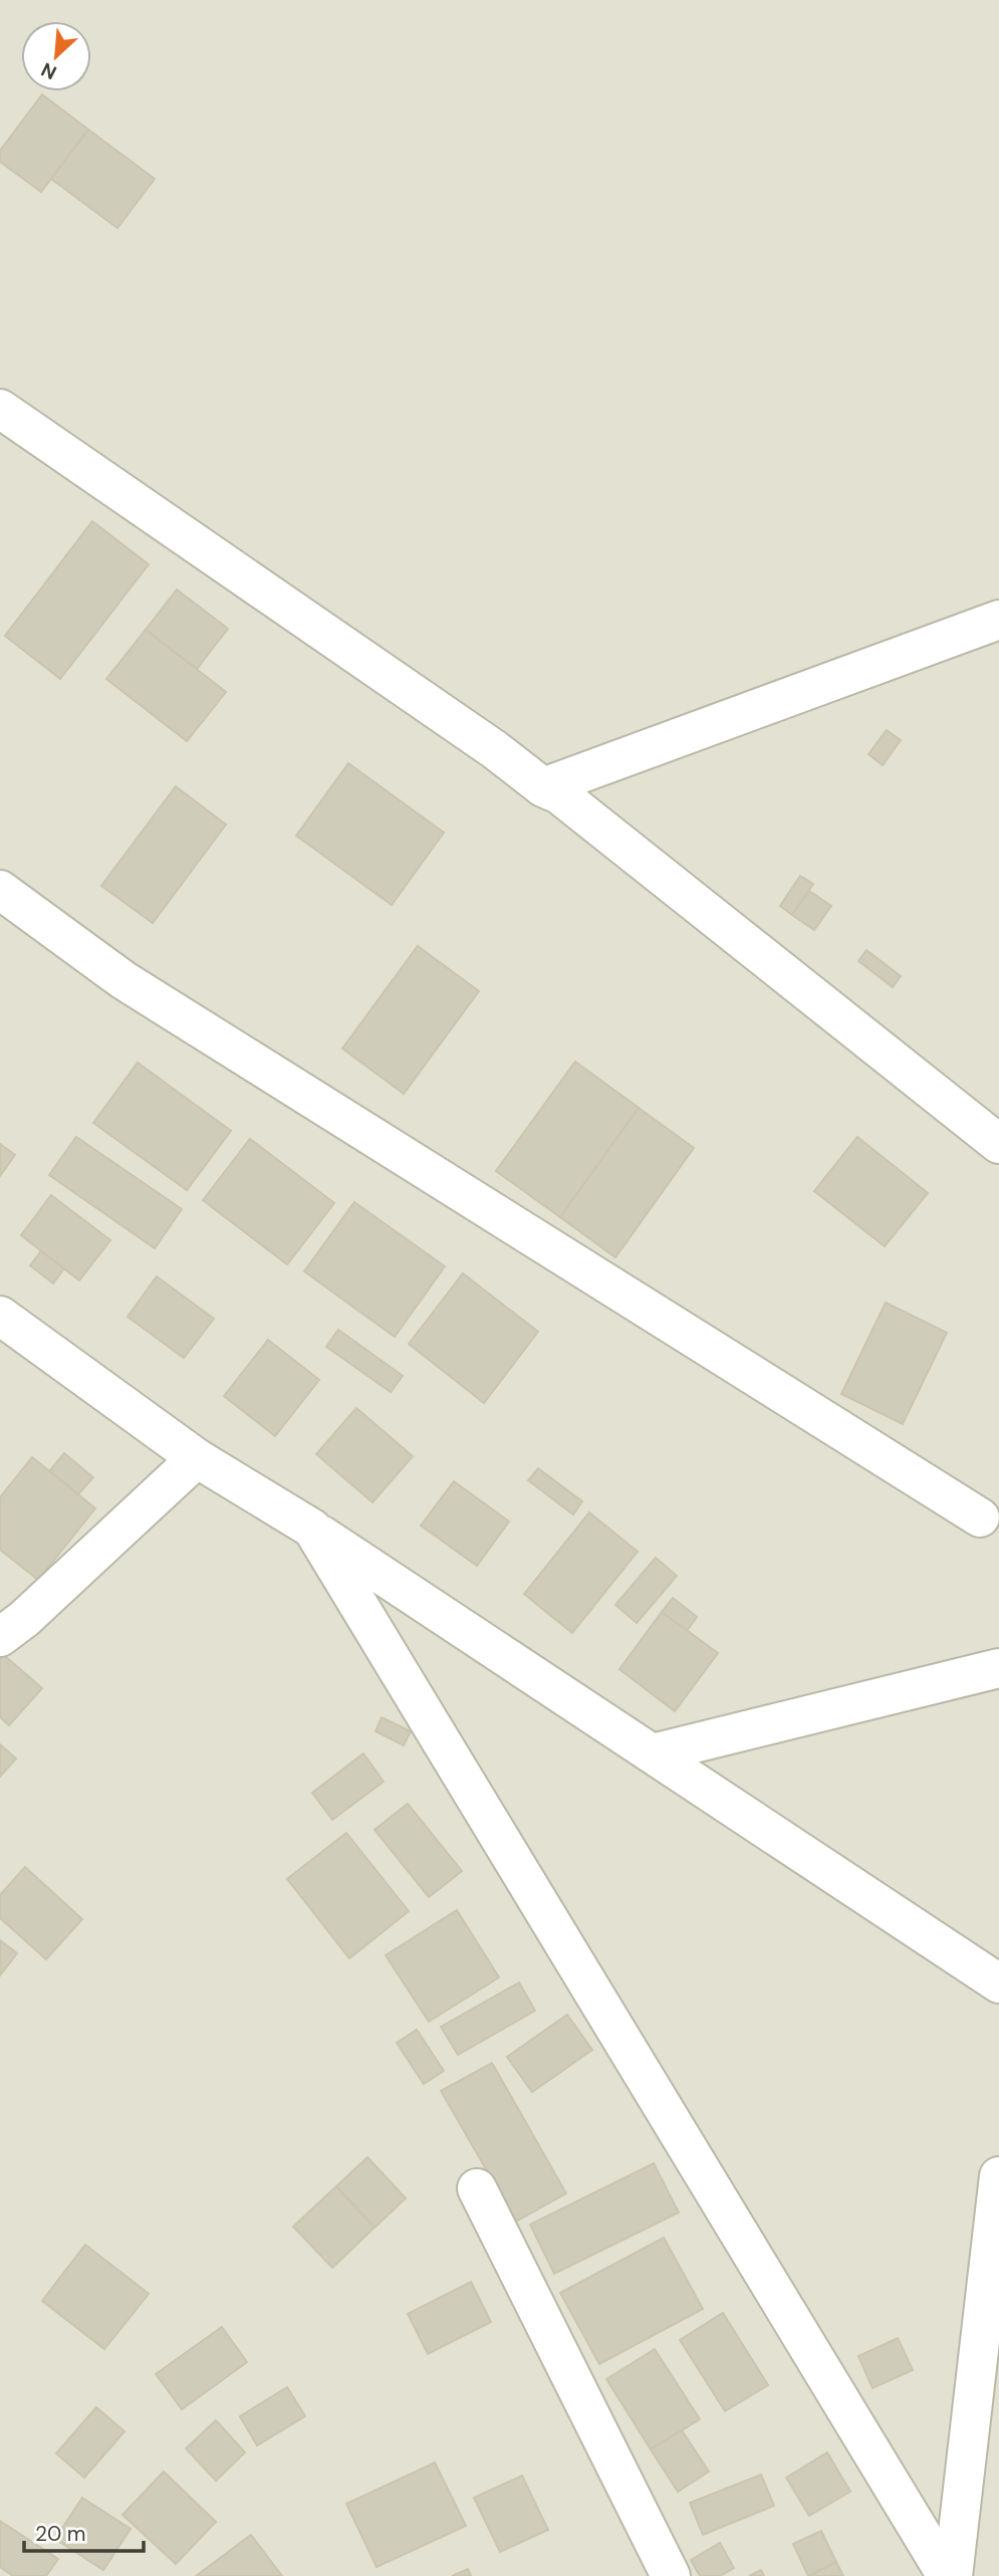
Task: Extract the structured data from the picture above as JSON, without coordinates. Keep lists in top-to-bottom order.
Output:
{
  "scale_bar": "20 m",
  "north": "bottom left"
}
